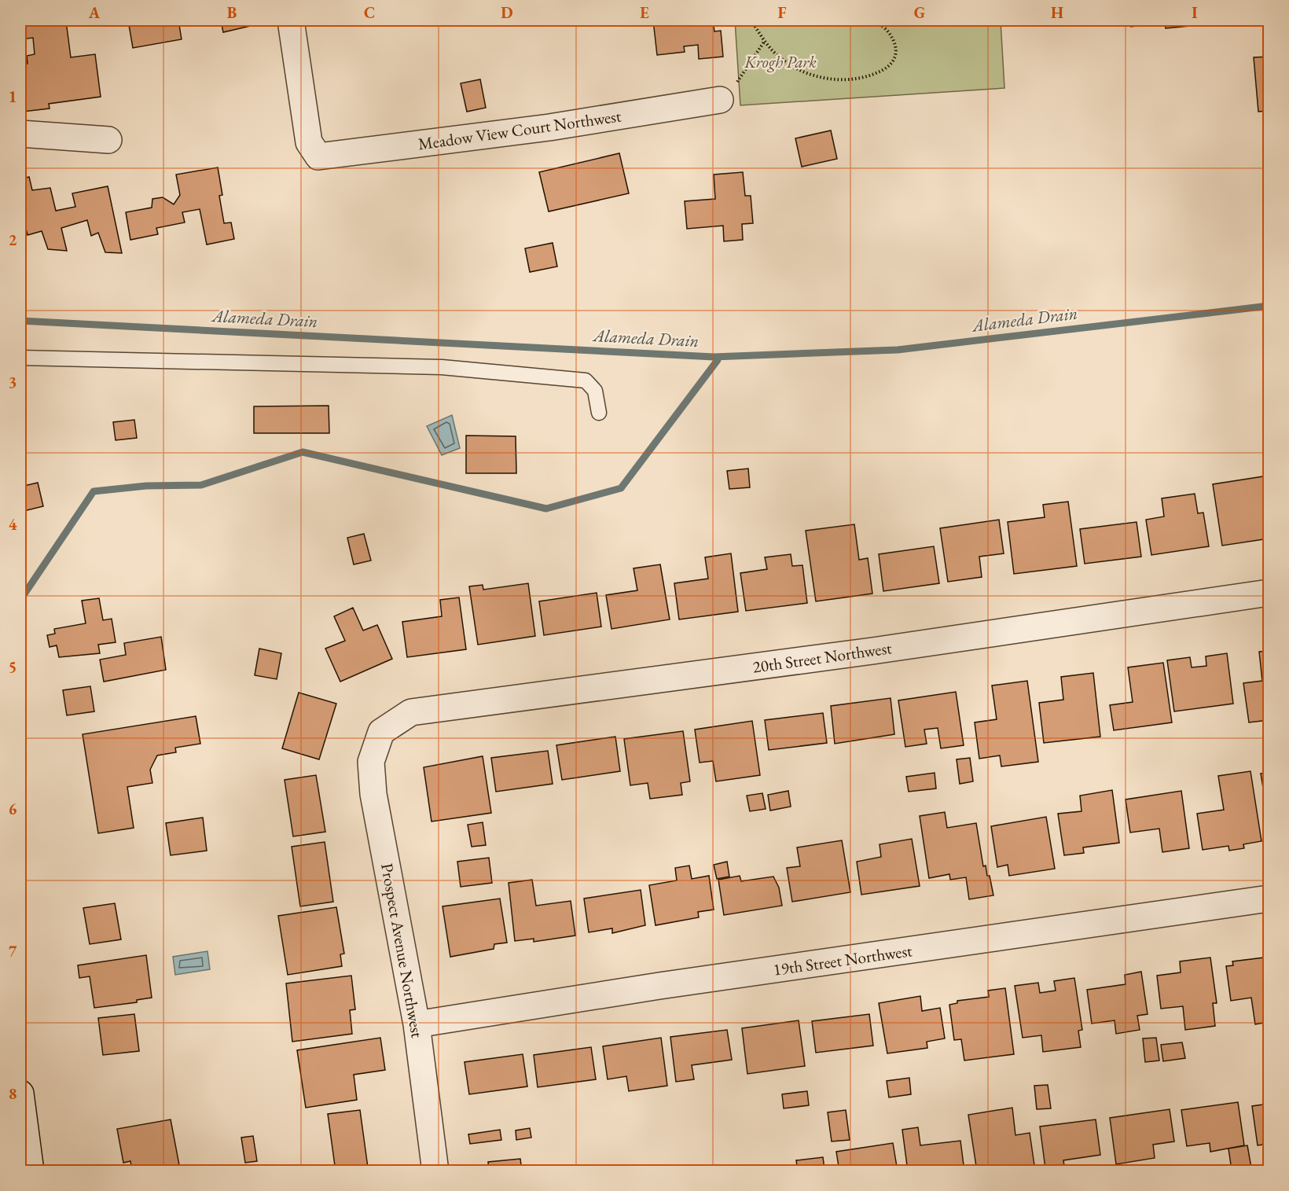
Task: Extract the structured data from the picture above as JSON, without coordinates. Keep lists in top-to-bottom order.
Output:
{
  "streets": {
    "street": [
      "Meadow View Court Northwest",
      "20th Street Northwest",
      "Prospect Avenue Northwest",
      "19th Street Northwest"
    ]
  },
  "crossings": [
    ["20th Street Northwest", "Prospect Avenue Northwest"],
    ["Prospect Avenue Northwest", "19th Street Northwest"]
  ],
  "water": ["Alameda Drain"],
  "parks": ["Krogh Park"],
  "grid": {
    "columns": [
      "A",
      "B",
      "C",
      "D",
      "E",
      "F",
      "G",
      "H",
      "I"
    ],
    "rows": [
      "1",
      "2",
      "3",
      "4",
      "5",
      "6",
      "7",
      "8"
    ]
  }
}
